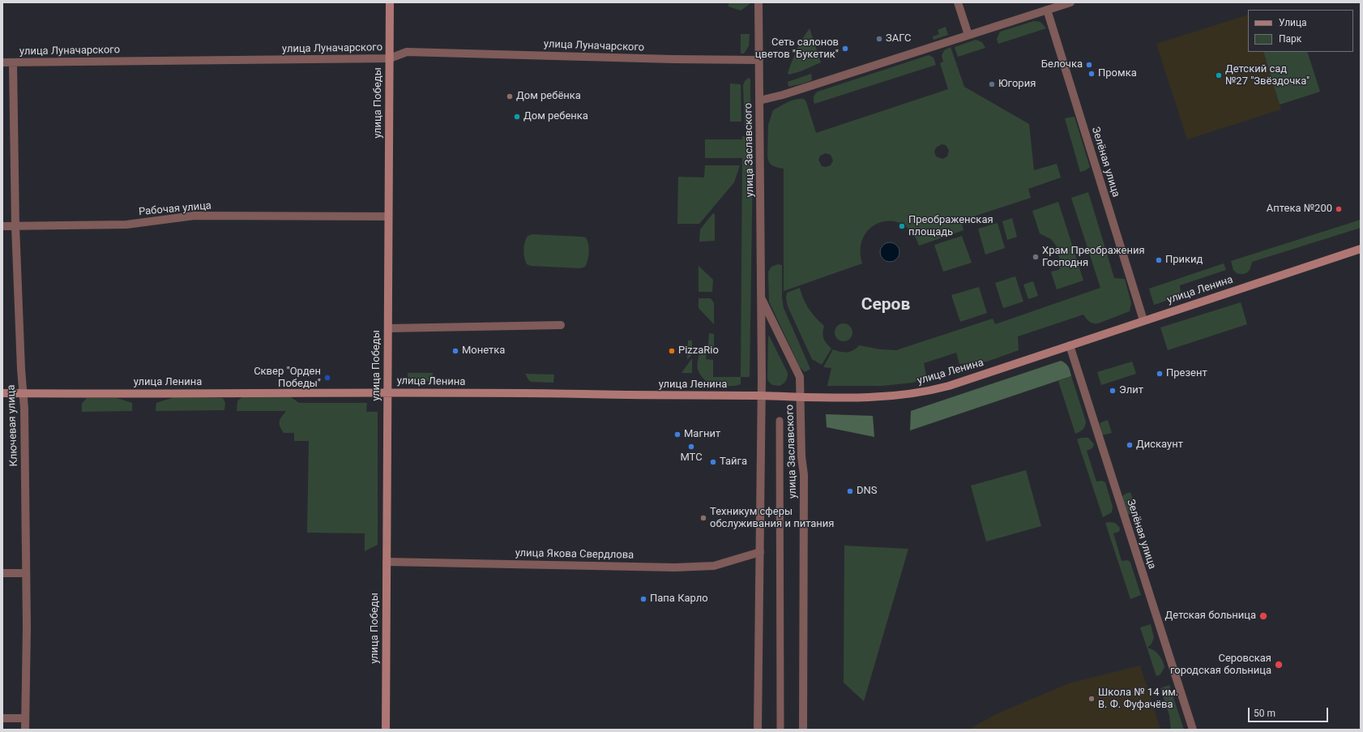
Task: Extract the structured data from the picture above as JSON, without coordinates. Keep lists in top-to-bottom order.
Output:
{
  "streets": {
    "main road": ["улица Победы", "улица Ленина"],
    "street": [
      "улица Луначарского",
      "улица Заславского",
      "Зелёная улица",
      "Рабочая улица",
      "Ключевая улица",
      "улица Якова Свердлова"
    ]
  },
  "crossings": [
    ["улица Луначарского", "улица Победы"],
    ["улица Луначарского", "улица Заславского"],
    ["улица Луначарского", "Ключевая улица"],
    ["улица Победы", "Рабочая улица"],
    ["улица Победы", "улица Ленина"],
    ["улица Победы", "улица Якова Свердлова"],
    ["улица Заславского", "улица Ленина"],
    ["улица Заславского", "улица Якова Свердлова"],
    ["Зелёная улица", "улица Ленина"],
    ["Рабочая улица", "Ключевая улица"],
    ["улица Ленина", "Ключевая улица"]
  ],
  "districts": ["Серов"],
  "places": [
    "ЗАГС",
    "Сеть салонов цветов \"Букетик\"",
    "Белочка",
    "Промка",
    "Детский сад №27 \"Звёздочка\"",
    "Югория",
    "Дом ребёнка",
    "Дом ребенка",
    "Аптека №200",
    "Преображенская площадь",
    "Храм Преображения Господня",
    "Прикид",
    "Монетка",
    "PizzaRio",
    "Презент",
    "Сквер \"Орден Победы\"",
    "Элит",
    "Магнит",
    "Дискаунт",
    "МТС",
    "Тайга",
    "DNS",
    "Техникум сферы обслуживания и питания",
    "Папа Карло",
    "Детская больница",
    "Серовская городская больница",
    "Школа № 14 им. В. Ф. Фуфачёва"
  ],
  "legend": ["Улица", "Парк"],
  "scale_bar": "50 m"
}
